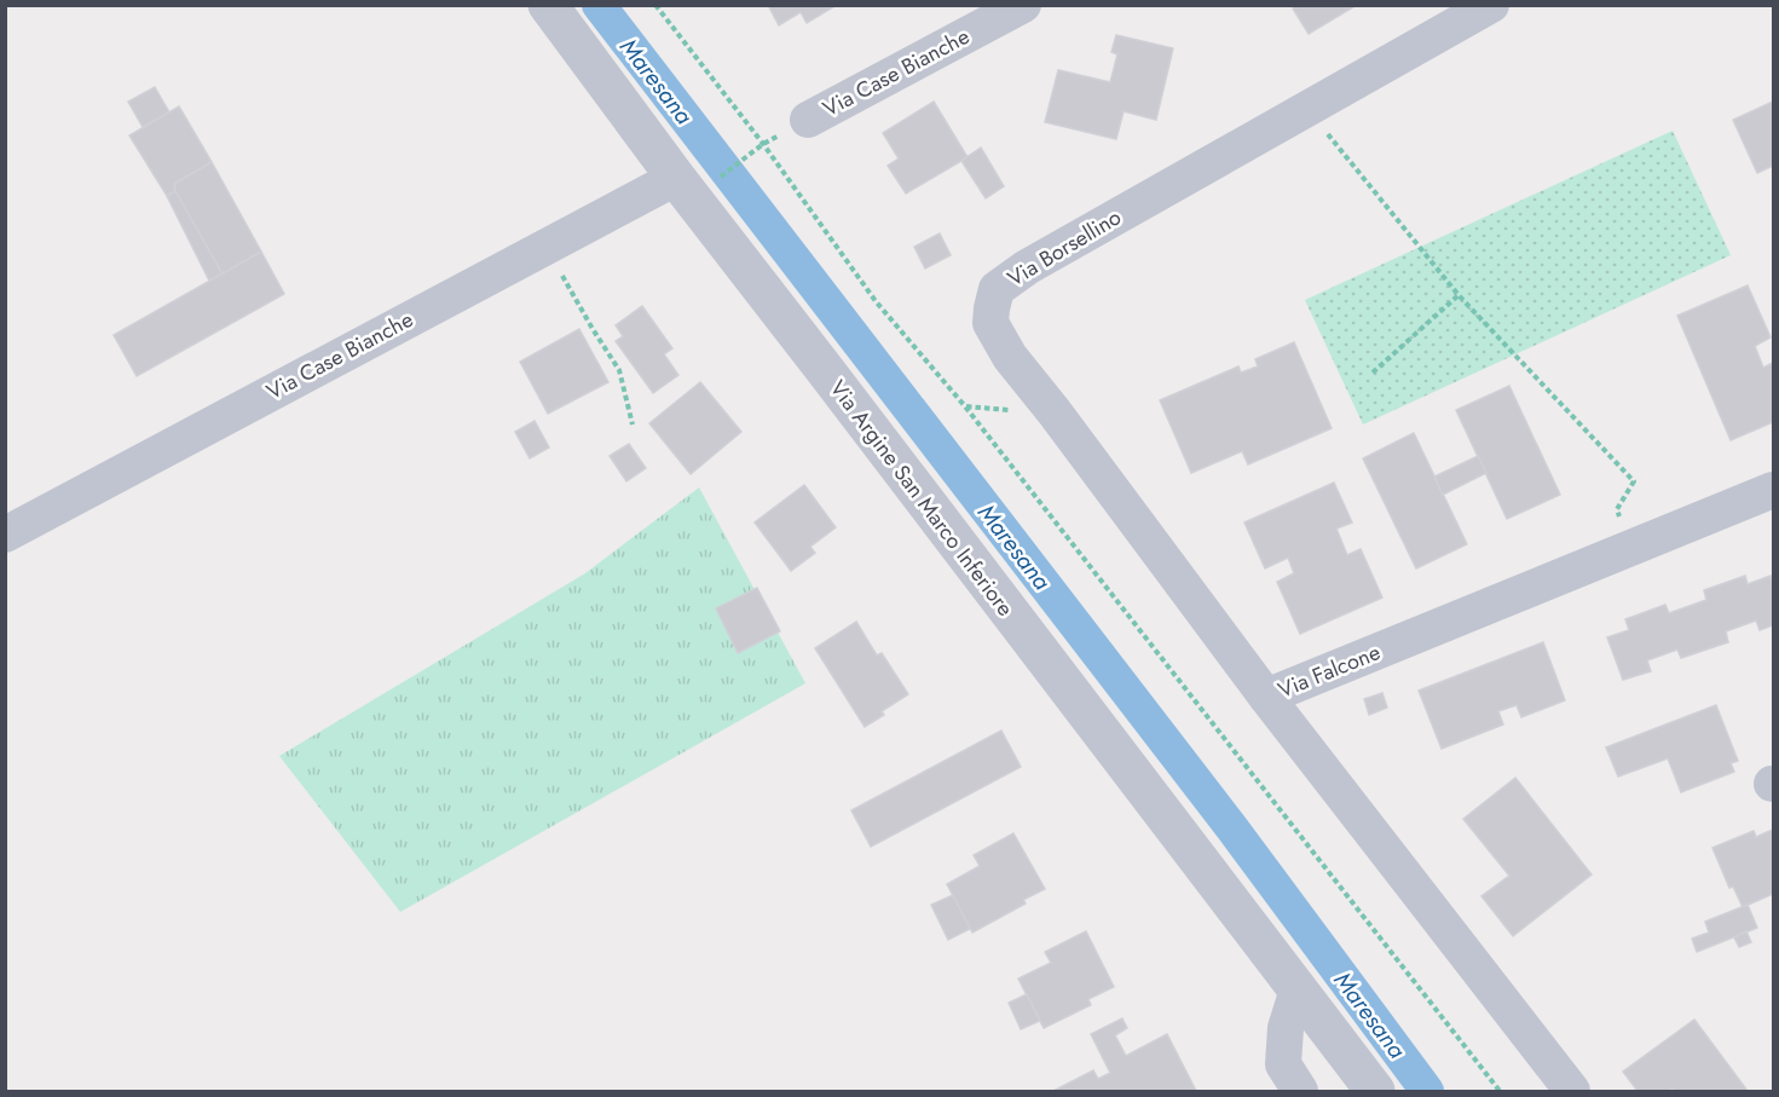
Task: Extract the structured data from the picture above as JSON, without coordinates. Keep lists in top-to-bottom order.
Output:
{
  "streets": {
    "street": [
      "Via Case Bianche",
      "Via Borsellino",
      "Via Argine San Marco Inferiore",
      "Via Falcone"
    ]
  },
  "crossings": [
    ["Via Case Bianche", "Via Argine San Marco Inferiore"],
    ["Via Borsellino", "Via Falcone"]
  ],
  "water": ["Maresana"]
}
